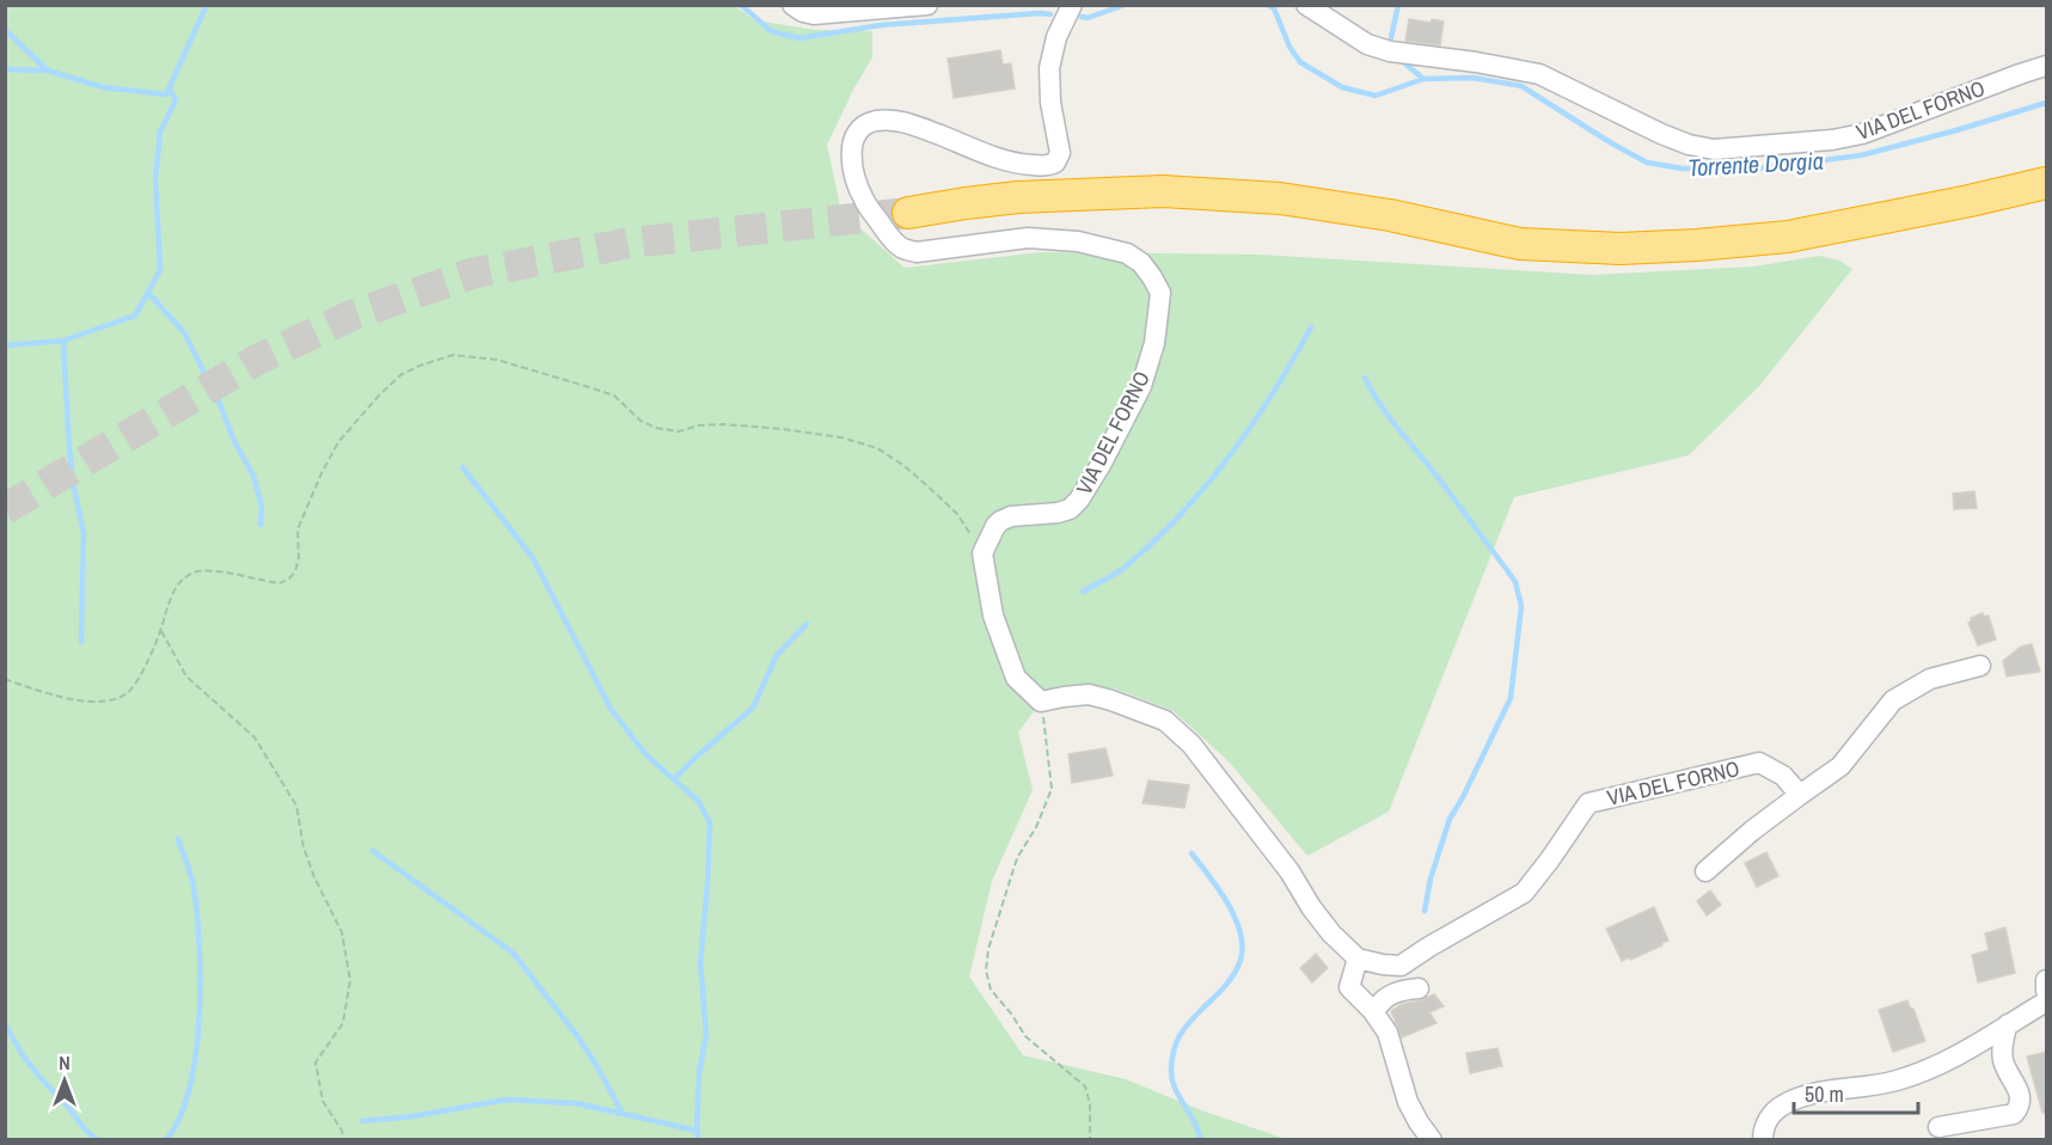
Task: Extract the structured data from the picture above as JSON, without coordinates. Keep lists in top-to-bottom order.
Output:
{
  "streets": {
    "street": ["VIA DEL FORNO"]
  },
  "water": ["Torrente Dorgia"],
  "scale_bar": "50 m",
  "north": "top"
}
